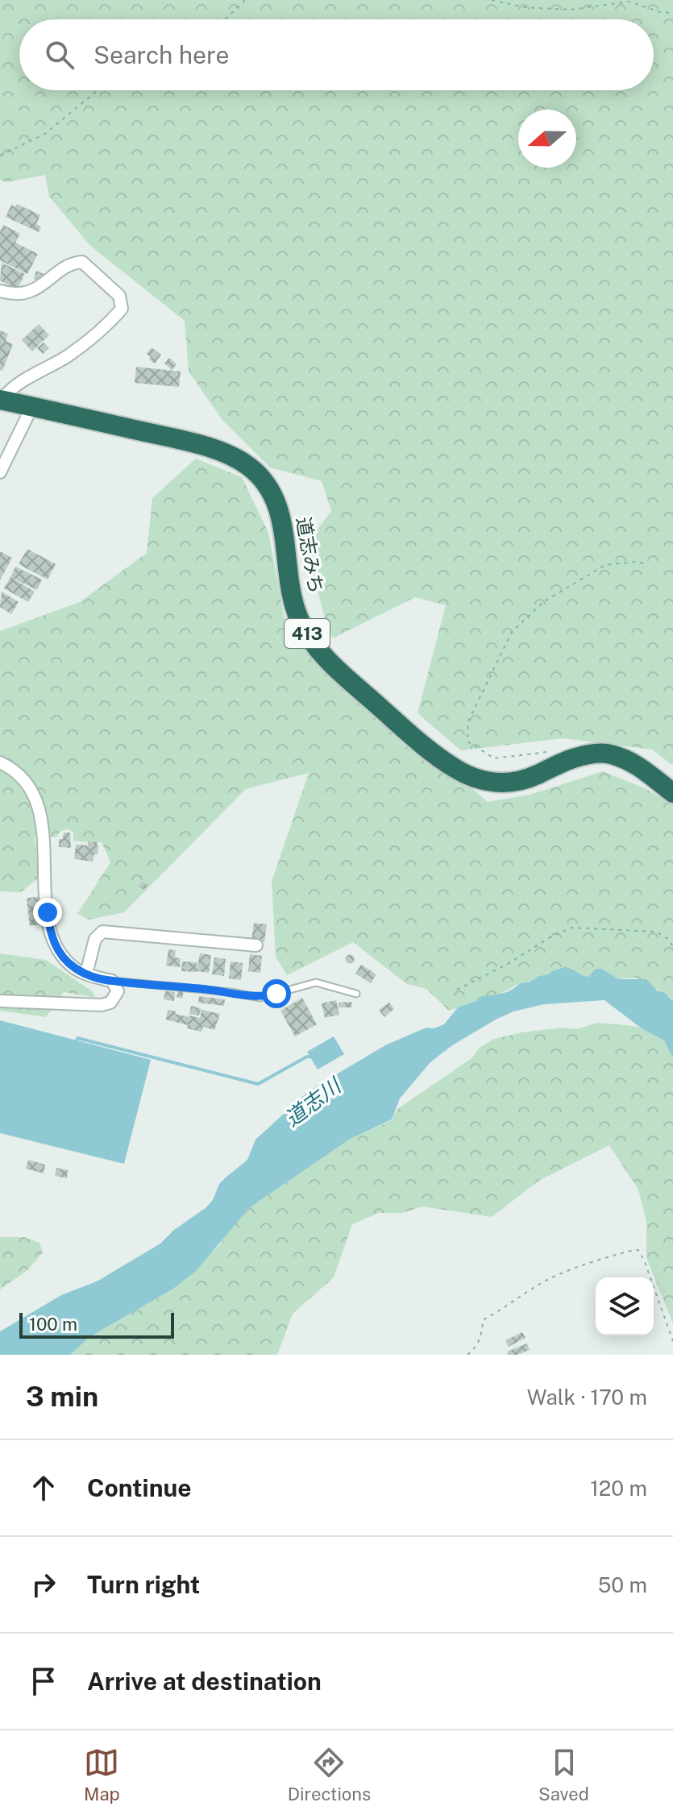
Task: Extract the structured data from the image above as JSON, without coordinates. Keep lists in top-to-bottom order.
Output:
{
  "streets": {
    "highway": ["道志みち", "413"]
  },
  "water": ["道志川"],
  "scale_bar": "100 m",
  "north": "left",
  "page": {
    "search": "Search here",
    "scale": "100 m",
    "heading": ["3 min", "Walk · 170 m"],
    "list": [
      ["Continue", "120 m"],
      ["Turn right", "50 m"],
      "Arrive at destination"
    ],
    "nav": ["Map", "Directions", "Saved"]
  }
}
